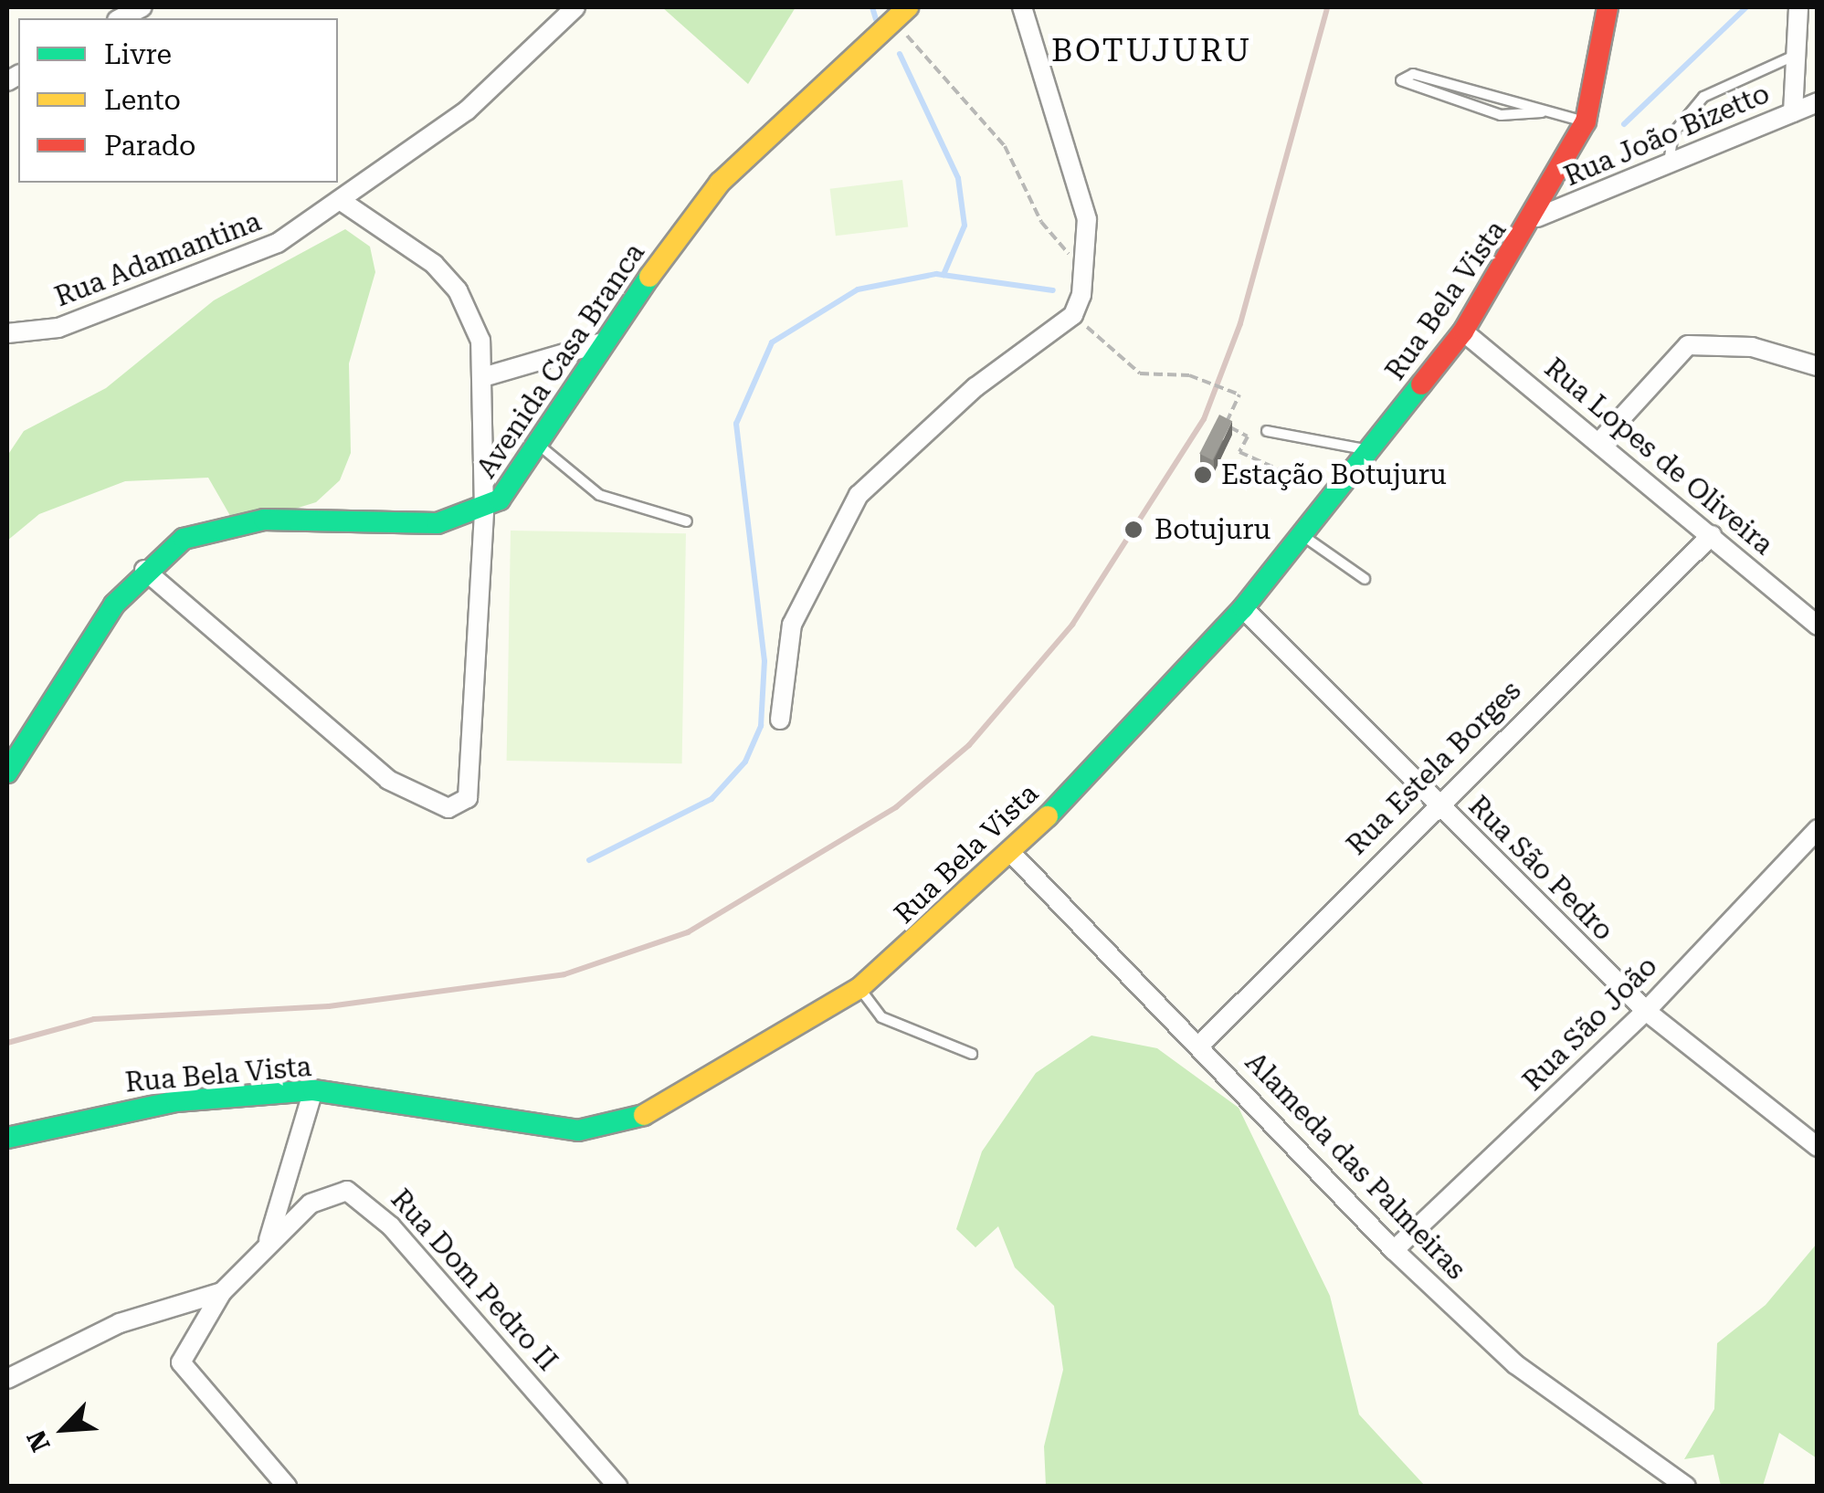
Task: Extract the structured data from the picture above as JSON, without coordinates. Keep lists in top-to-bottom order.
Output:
{
  "streets": {
    "street": [
      "Rua João Bizetto",
      "Rua Adamantina",
      "Rua Bela Vista",
      "Avenida Casa Branca",
      "Rua Lopes de Oliveira",
      "Rua Estela Borges",
      "Rua São Pedro",
      "Rua São João",
      "Alameda das Palmeiras",
      "Rua Dom Pedro II"
    ]
  },
  "crossings": [
    ["Rua João Bizetto", "Rua Bela Vista"],
    ["Rua Bela Vista", "Rua Lopes de Oliveira"],
    ["Rua Bela Vista", "Rua São Pedro"],
    ["Rua Bela Vista", "Alameda das Palmeiras"],
    ["Rua Lopes de Oliveira", "Rua Estela Borges"],
    ["Rua Estela Borges", "Rua São Pedro"],
    ["Rua Estela Borges", "Alameda das Palmeiras"],
    ["Rua São Pedro", "Rua São João"],
    ["Rua São João", "Alameda das Palmeiras"]
  ],
  "districts": ["BOTUJURU"],
  "places": ["Estação Botujuru", "Botujuru"],
  "legend": ["Livre", "Lento", "Parado"],
  "north": "bottom left"
}
